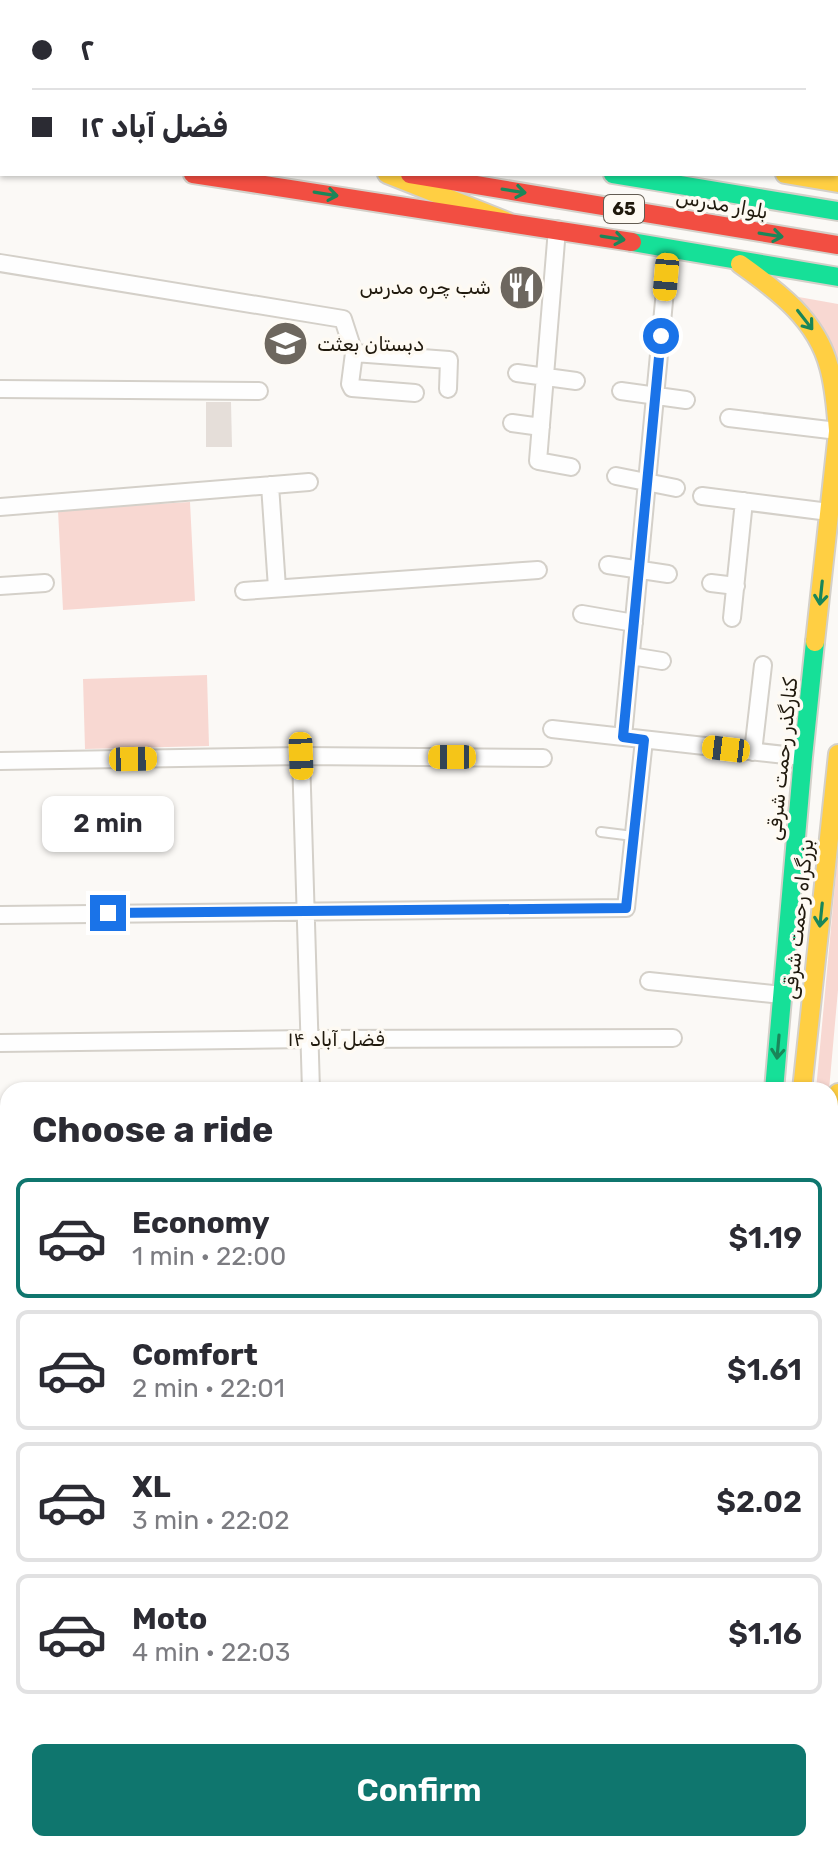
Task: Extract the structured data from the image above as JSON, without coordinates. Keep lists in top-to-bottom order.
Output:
{
  "streets": {
    "main road": [
      "بلوار مدرس",
      "65",
      "کنارگذر رحمت شرقی",
      "بزرگراه رحمت شرقی"
    ],
    "street": ["فضل آباد ۱۴"]
  },
  "one_way": ["کنارگذر رحمت شرقی", "بزرگراه رحمت شرقی"],
  "places": {
    "restaurant": ["شب چره مدرس"],
    "school or university": ["دبستان بعثت"]
  },
  "page": {
    "banner": ["۲", "فضل آباد ۱۲"],
    "bubble": "2 min",
    "heading": "Choose a ride",
    "list": [
      {
        "name": "Economy",
        "note": "1 min · 22:00",
        "value": "$1.19"
      },
      {
        "name": "Comfort",
        "note": "2 min · 22:01",
        "value": "$1.61"
      },
      {
        "name": "XL",
        "note": "3 min · 22:02",
        "value": "$2.02"
      },
      {
        "name": "Moto",
        "note": "4 min · 22:03",
        "value": "$1.16"
      }
    ],
    "buttons": "Confirm"
  }
}
